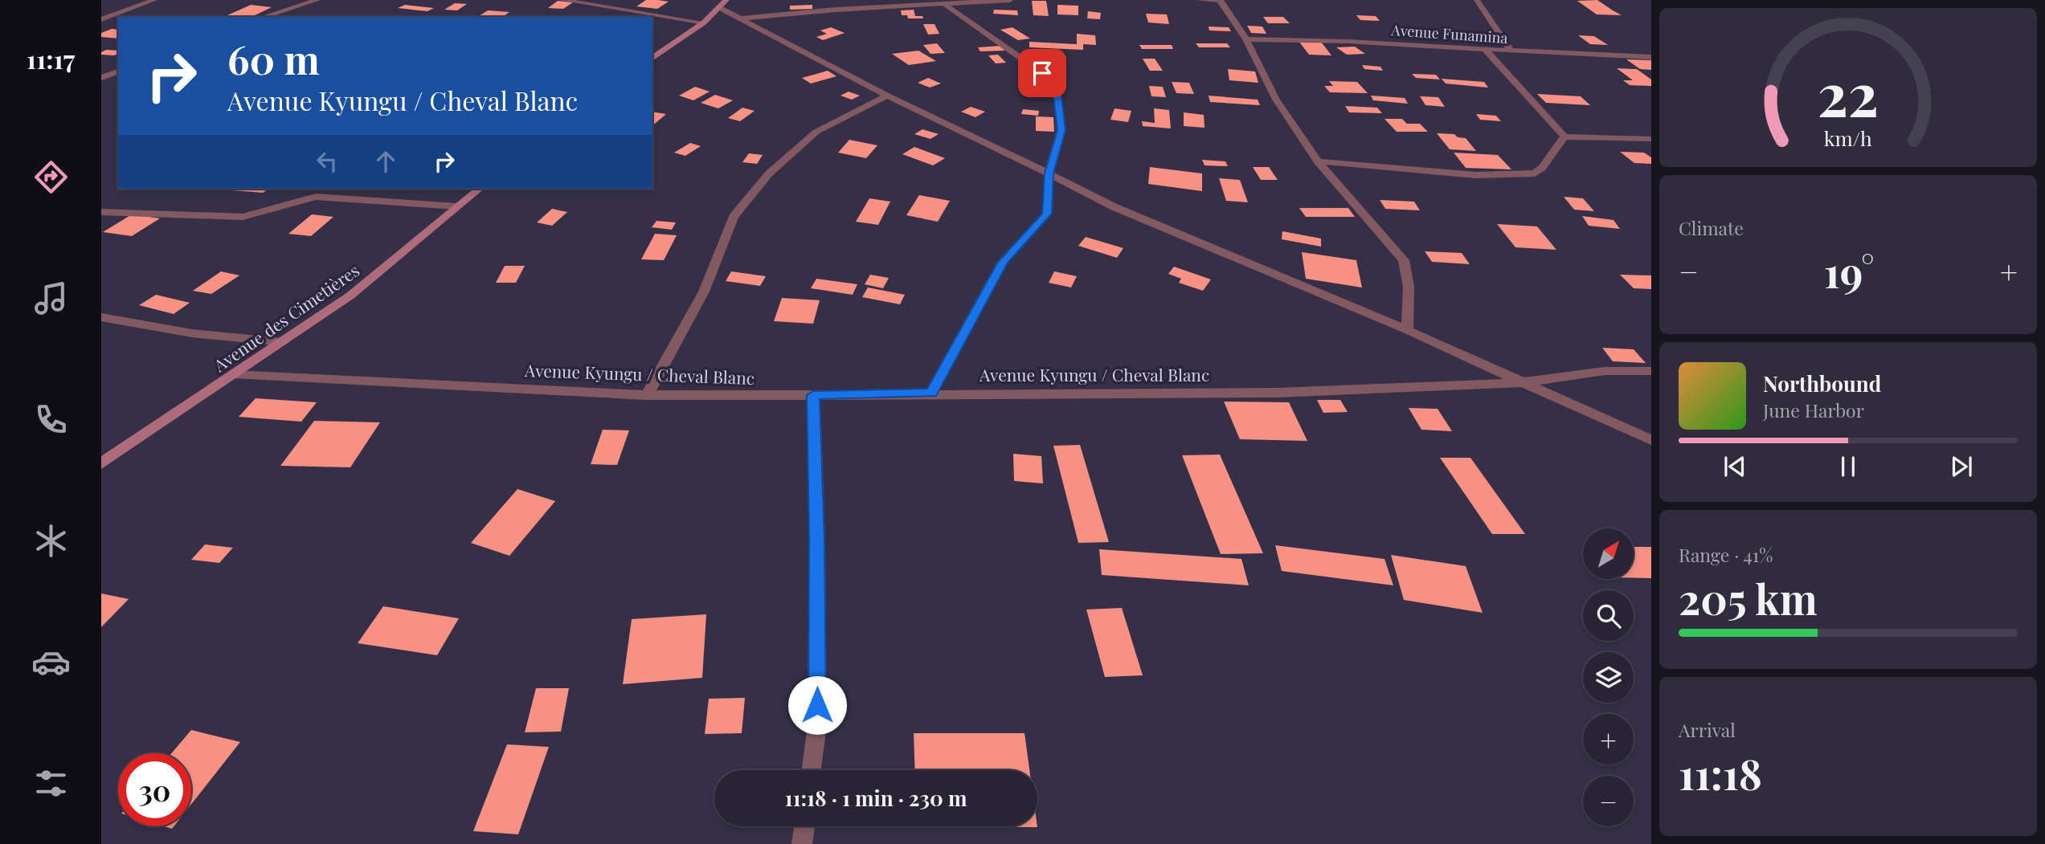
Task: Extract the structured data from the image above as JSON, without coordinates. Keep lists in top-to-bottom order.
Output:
{
  "streets": {
    "street": ["Avenue Funamina", "Avenue des Cimetières", "Avenue Kyungu / Cheval Blanc"]
  },
  "crossings": [
    ["Avenue des Cimetières", "Avenue Kyungu / Cheval Blanc"]
  ],
  "north": "top right",
  "page": {
    "tabs": "11:17",
    "turn": ["60 m", "Avenue Kyungu / Cheval Blanc"],
    "tile": [
      "Climate",
      ["Range · 41%", "205 km"],
      ["Arrival", "11:18"]
    ],
    "heat": ["−", "19°", "+"],
    "song": ["Northbound", "June Harbor"],
    "map_buttons": ["+", "−"],
    "limit": "30",
    "trip": "11:18 · 1 min · 230 m",
    "gauge": ["22", "km/h"]
  }
}
